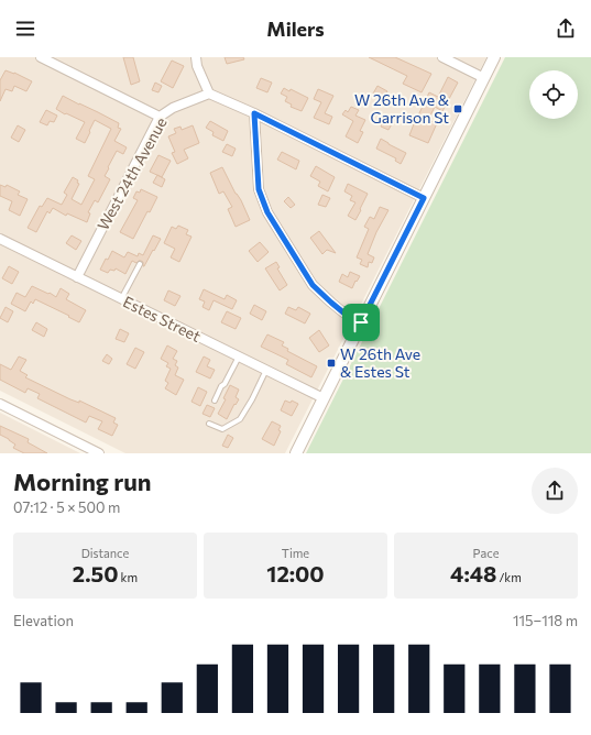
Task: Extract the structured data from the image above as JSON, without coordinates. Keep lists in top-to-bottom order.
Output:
{
  "streets": {
    "street": ["West 24th Avenue", "Estes Street"]
  },
  "crossings": [
    ["West 24th Avenue", "Estes Street"]
  ],
  "places": {
    "transit": ["W 26th Ave & Garrison St", "W 26th Ave & Estes St"]
  },
  "page": {
    "header": "Milers",
    "heading": ["Morning run", "07:12 · 5 × 500 m"],
    "stats": [
      ["Distance", "2.50 km"],
      ["Time", "12:00"],
      ["Pace", "4:48 /km"]
    ],
    "chart": ["Elevation", "115–118 m"]
  }
}
